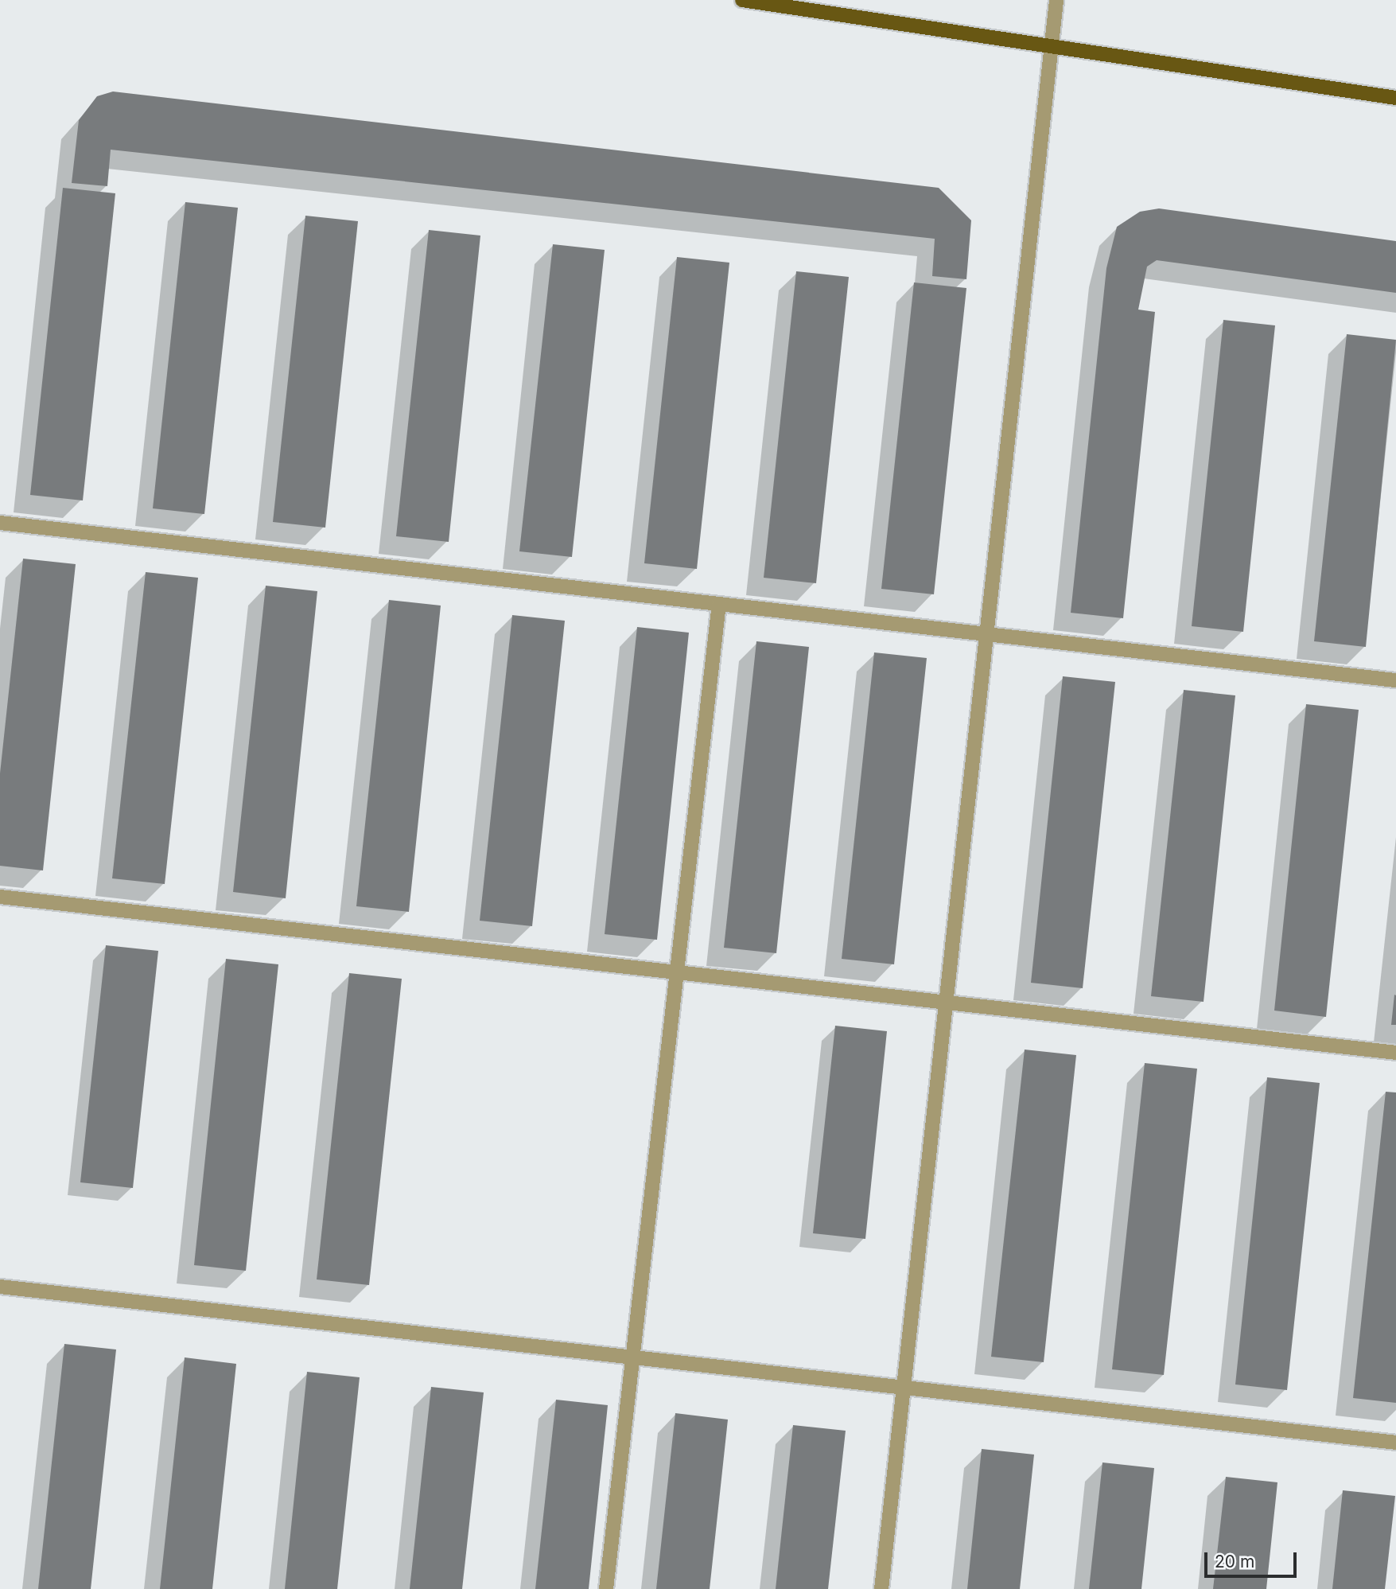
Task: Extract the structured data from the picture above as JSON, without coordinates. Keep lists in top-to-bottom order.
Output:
{
  "scale_bar": "20 m"
}
